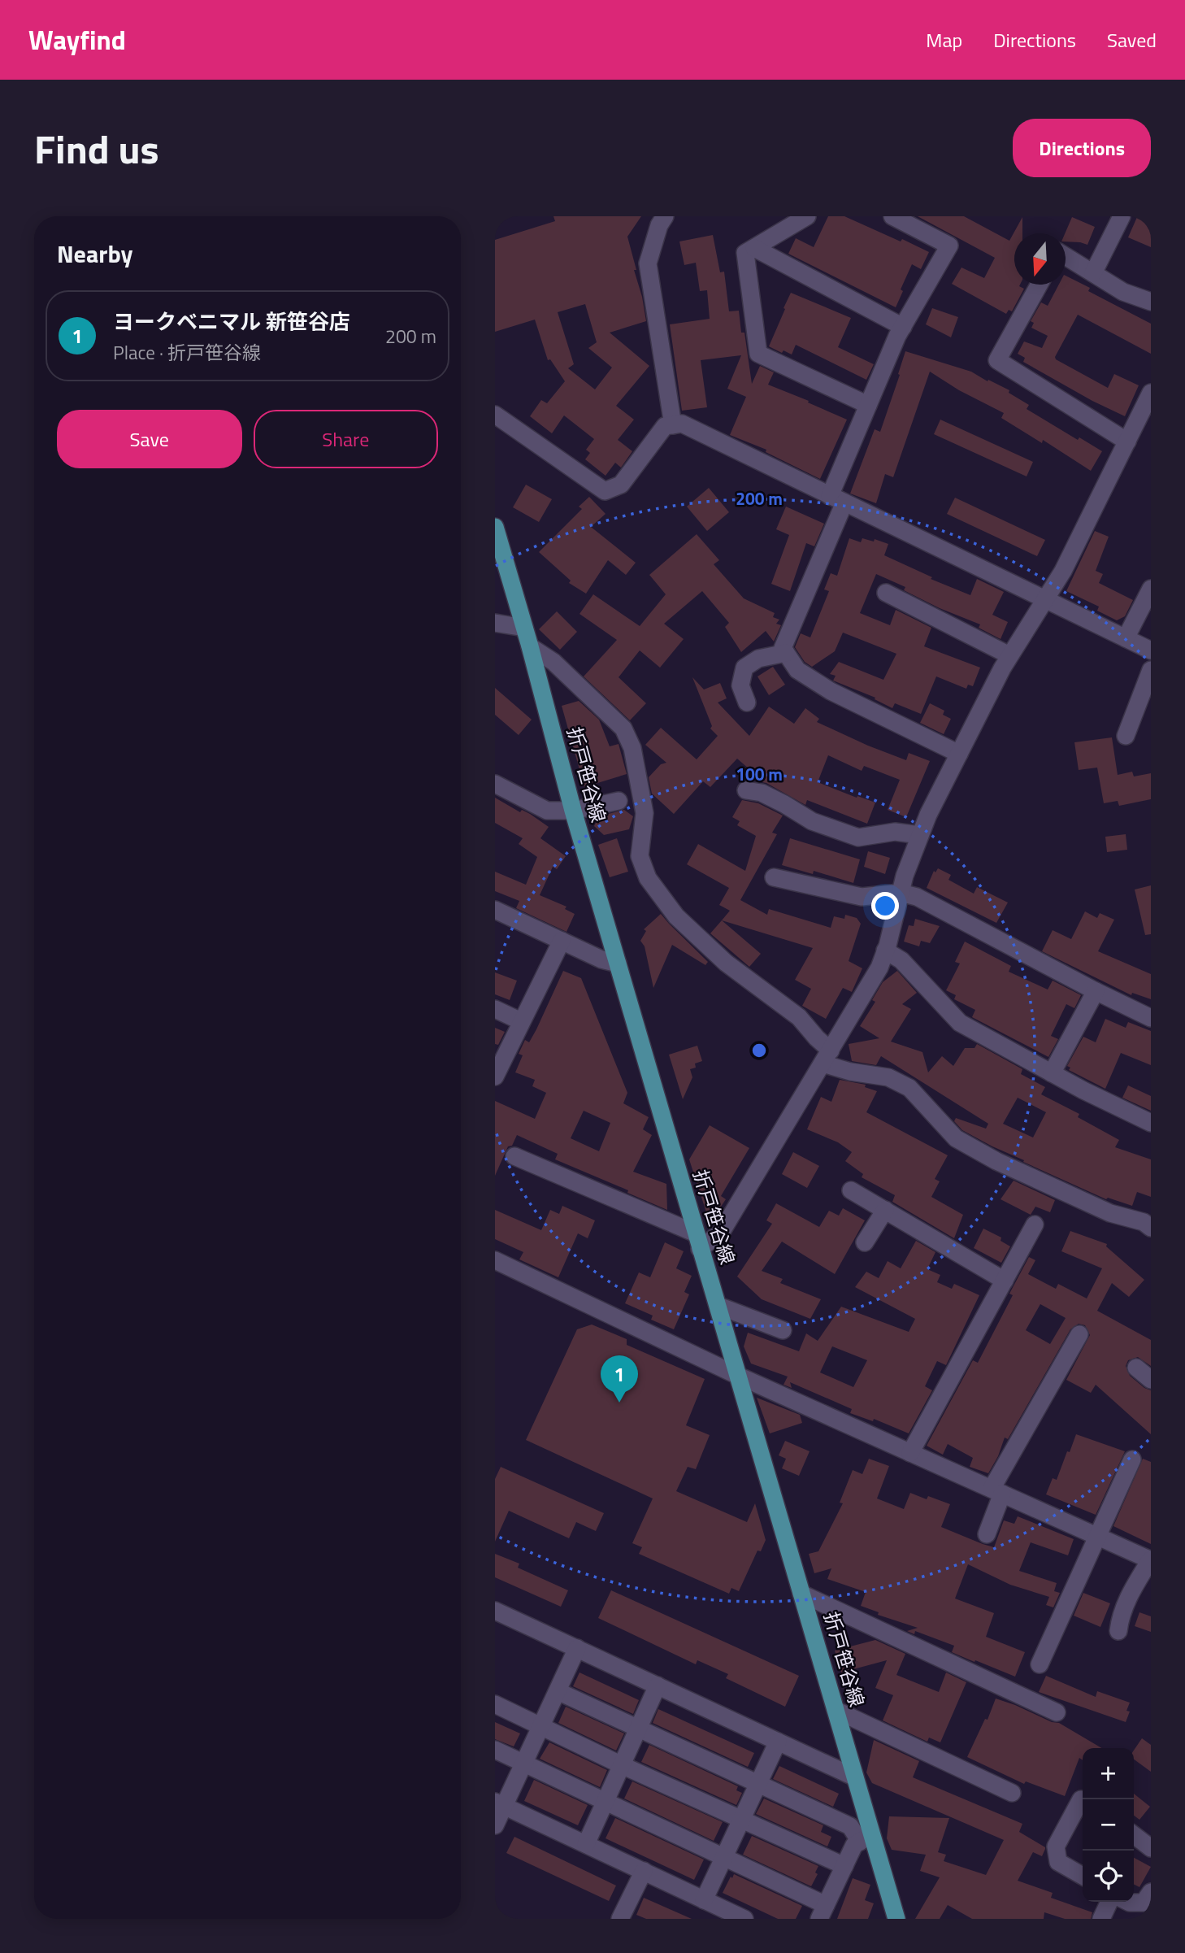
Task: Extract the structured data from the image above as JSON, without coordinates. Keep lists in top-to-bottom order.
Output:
{
  "streets": {
    "main road": ["折戸笹谷線"]
  },
  "north": "bottom",
  "page": {
    "header": "Wayfind",
    "nav": ["Map", "Directions", "Saved"],
    "title": "Find us",
    "buttons": [
      "Directions",
      ["Save", "Share"]
    ],
    "heading": "Nearby",
    "list": [
      {
        "mark": "1",
        "name": "ヨークベニマル 新笹谷店",
        "note": "Place · 折戸笹谷線",
        "value": "200 m"
      }
    ],
    "pins": "1",
    "map_buttons": ["+", "−"]
  },
  "rings": ["200 m", "100 m"]
}
